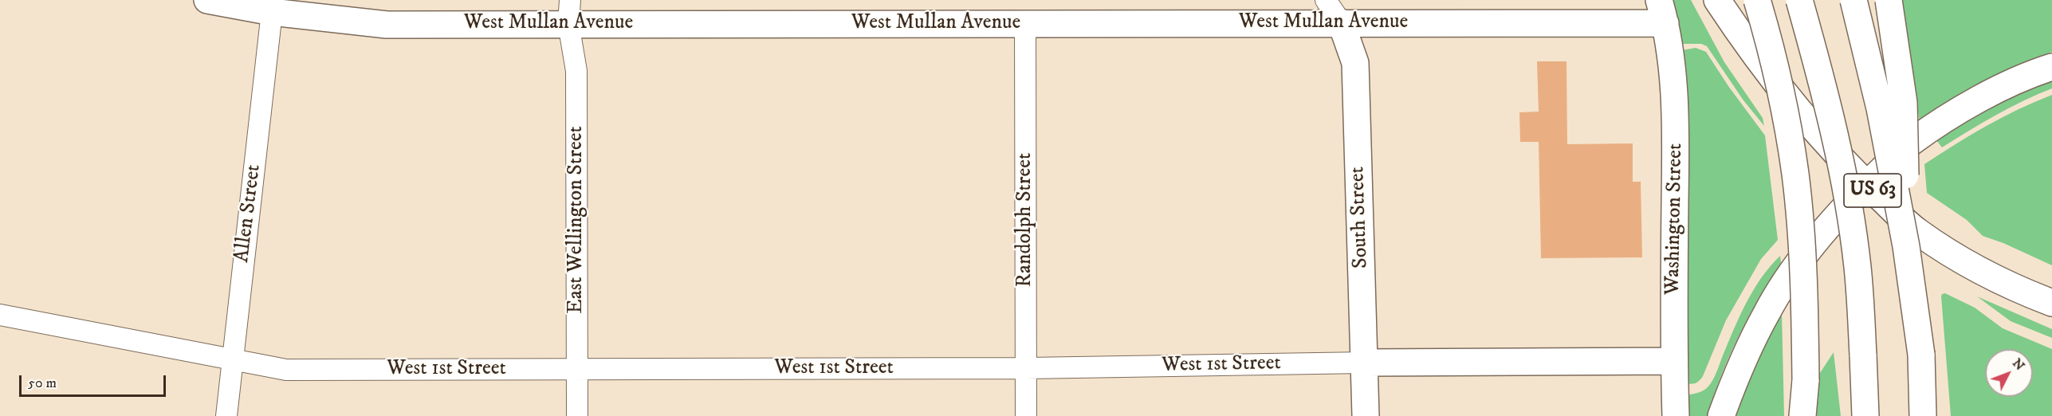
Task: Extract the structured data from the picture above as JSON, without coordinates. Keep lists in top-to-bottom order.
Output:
{
  "streets": {
    "main road": [
      "West Mullan Avenue",
      "US 63",
      "South Street",
      "Washington Street",
      "West 1st Street"
    ],
    "street": ["Allen Street", "East Wellington Street", "Randolph Street"]
  },
  "crossings": [
    ["West Mullan Avenue", "Allen Street"],
    ["West Mullan Avenue", "South Street"],
    ["West Mullan Avenue", "Washington Street"],
    ["West Mullan Avenue", "East Wellington Street"],
    ["West Mullan Avenue", "Randolph Street"],
    ["Allen Street", "West 1st Street"],
    ["South Street", "West 1st Street"],
    ["Washington Street", "West 1st Street"],
    ["East Wellington Street", "West 1st Street"],
    ["Randolph Street", "West 1st Street"]
  ],
  "scale_bar": "50 m",
  "north": "top right"
}
